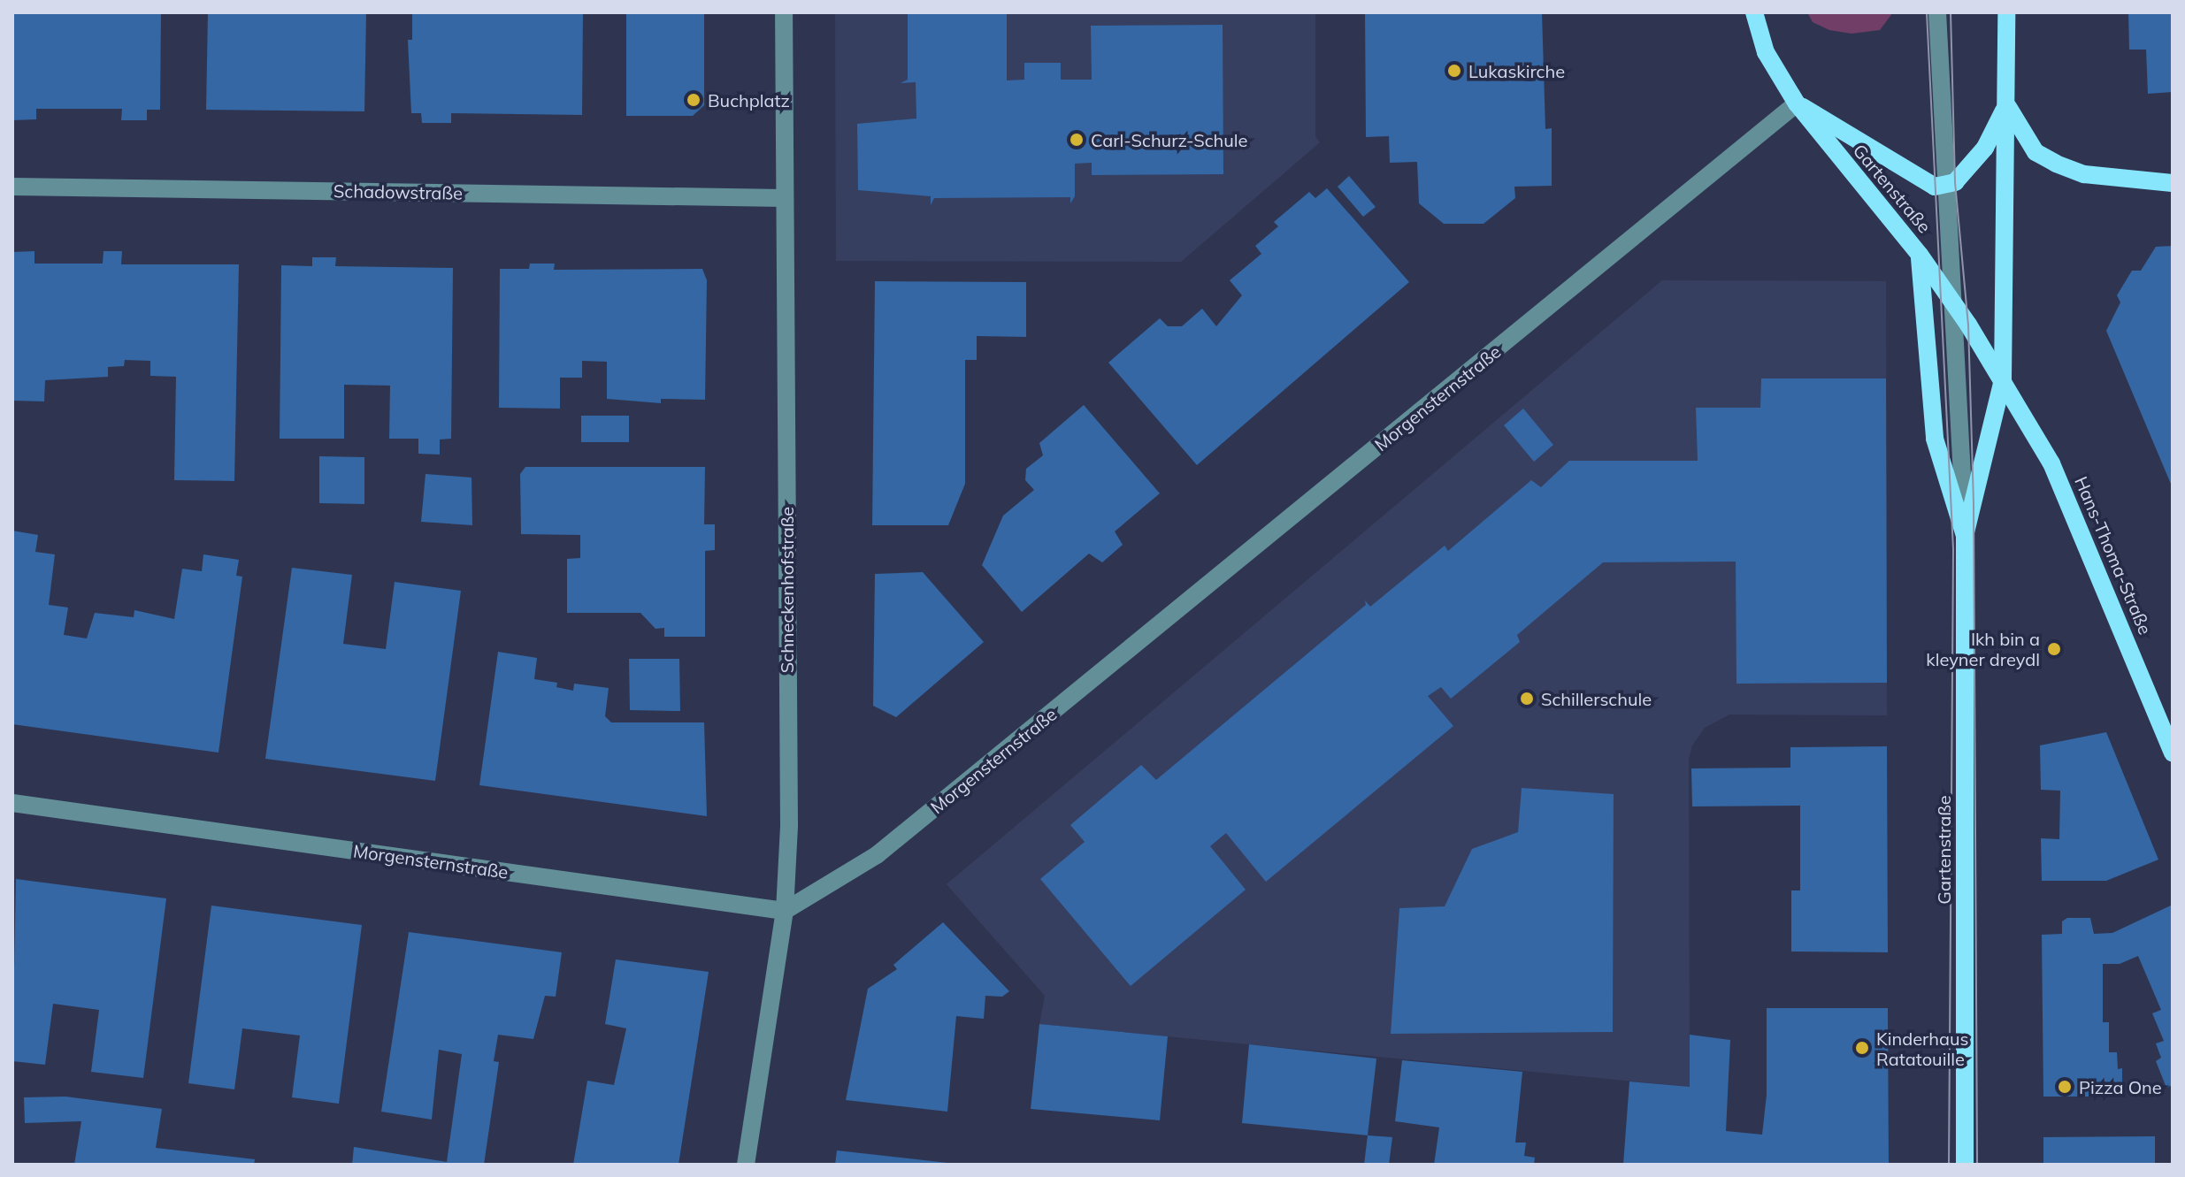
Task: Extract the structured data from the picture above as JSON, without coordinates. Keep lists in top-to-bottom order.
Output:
{
  "streets": {
    "main road": ["Gartenstraße", "Hans-Thoma-Straße"],
    "street": ["Schadowstraße", "Morgensternstraße", "Schneckenhofstraße"]
  },
  "crossings": [
    ["Gartenstraße", "Morgensternstraße"],
    ["Gartenstraße", "Hans-Thoma-Straße"],
    ["Schadowstraße", "Schneckenhofstraße"],
    ["Morgensternstraße", "Schneckenhofstraße"]
  ],
  "places": [
    "Lukaskirche",
    "Buchplatz",
    "Carl-Schurz-Schule",
    "Ikh bin a kleyner dreydl",
    "Schillerschule",
    "Kinderhaus Ratatouille",
    "Pizza One"
  ]
}
